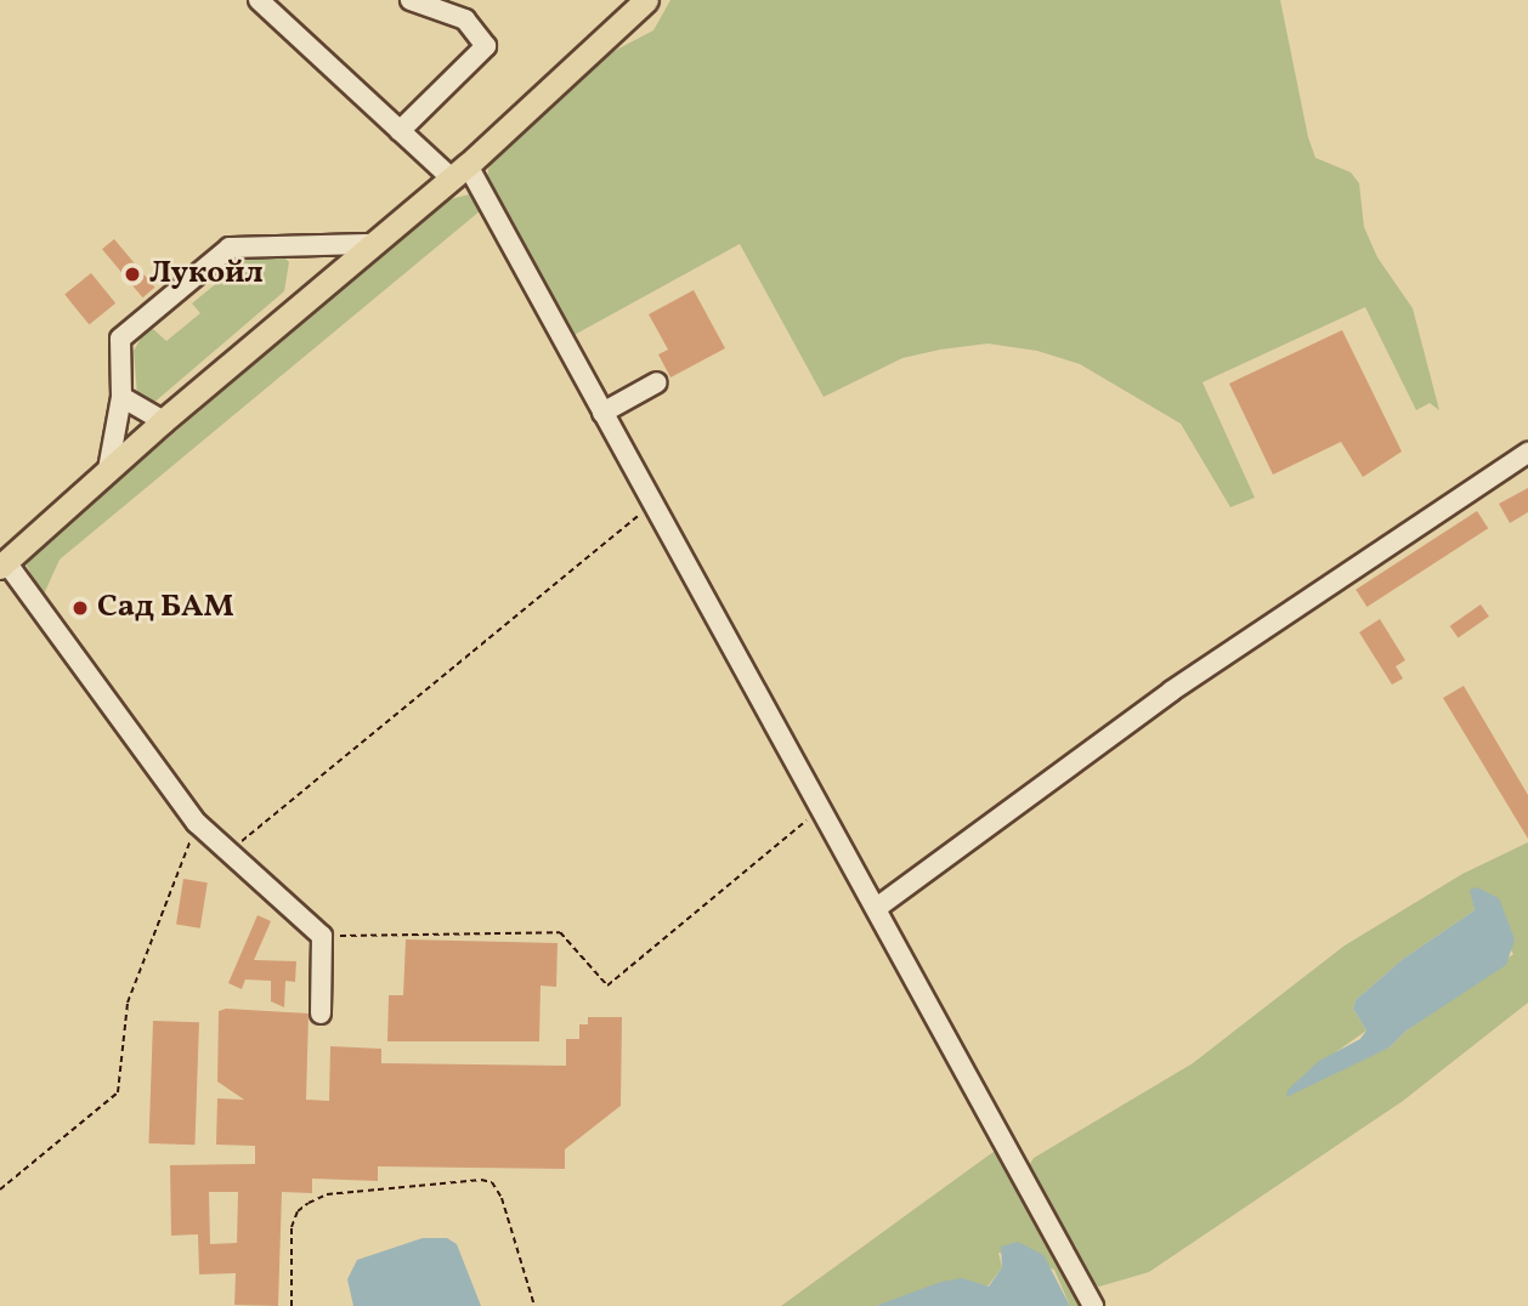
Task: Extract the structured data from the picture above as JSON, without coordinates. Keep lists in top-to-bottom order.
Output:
{
  "places": ["Лукойл", "Сад БАМ"]
}
